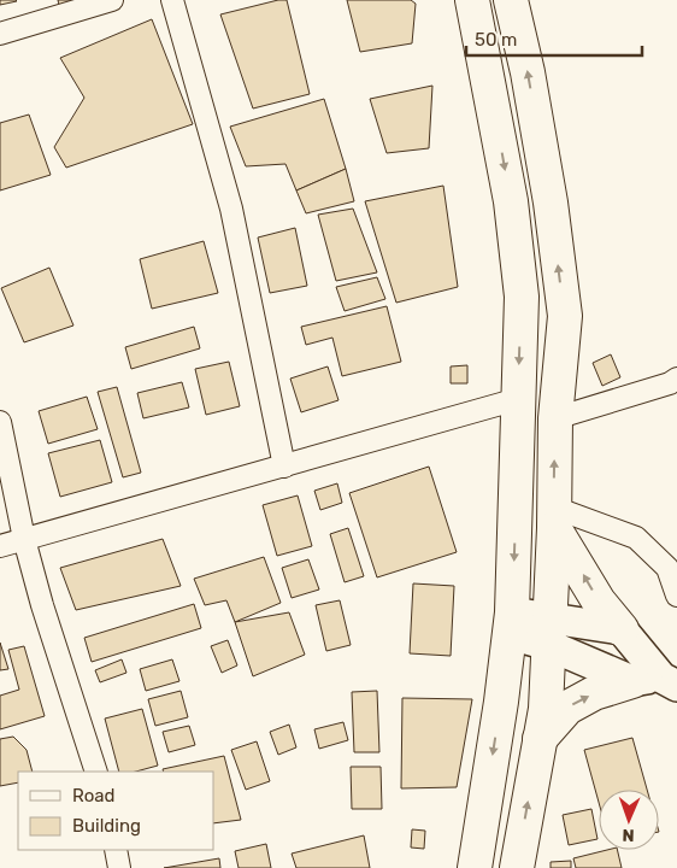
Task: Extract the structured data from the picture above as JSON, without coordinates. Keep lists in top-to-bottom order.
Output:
{
  "legend": ["Road", "Building"],
  "scale_bar": "50 m",
  "north": "bottom"
}
